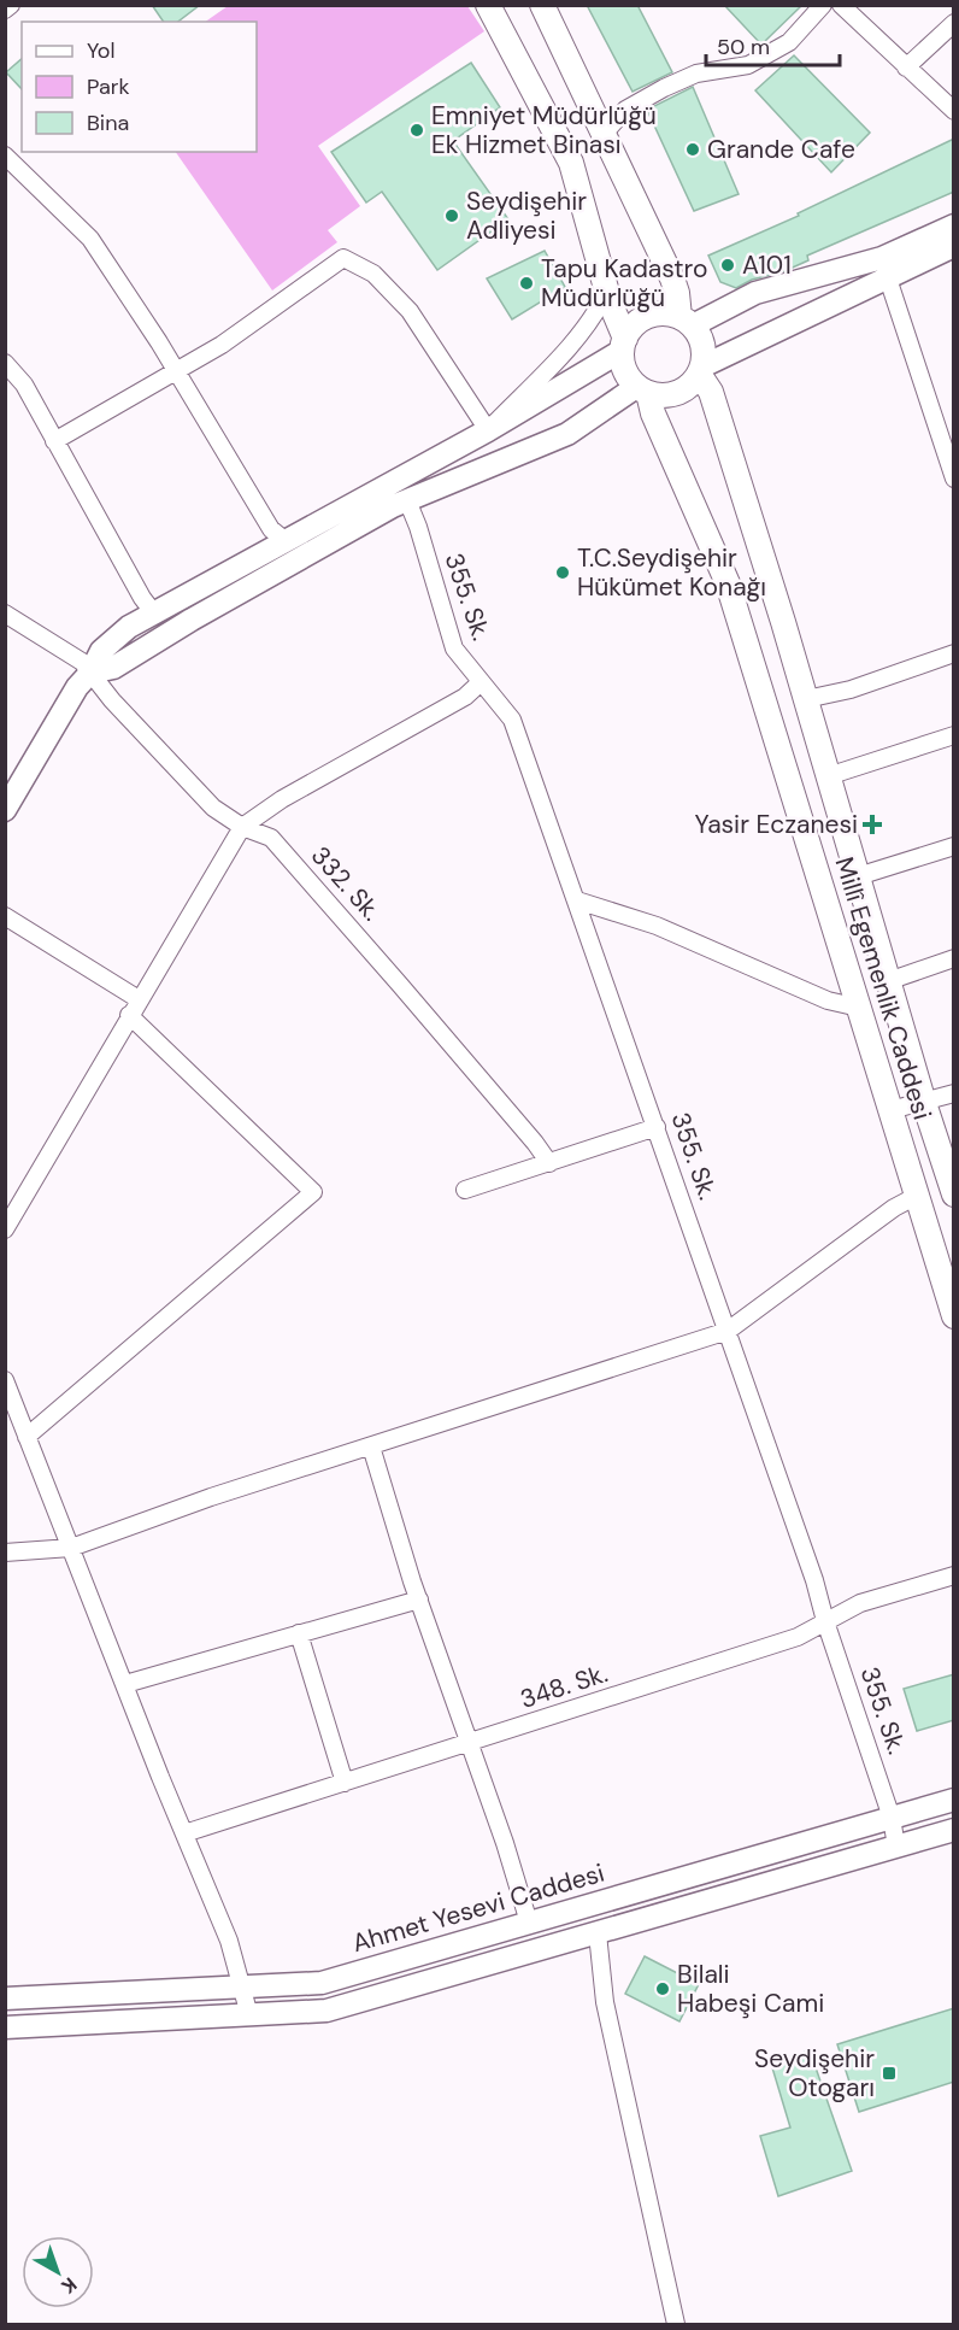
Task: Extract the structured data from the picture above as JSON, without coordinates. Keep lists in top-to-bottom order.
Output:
{
  "streets": {
    "main road": ["Millî Egemenlik Caddesi"],
    "street": [
      "355. Sk.",
      "332. Sk.",
      "348. Sk.",
      "Ahmet Yesevi Caddesi"
    ]
  },
  "crossings": [
    ["355. Sk.", "348. Sk."],
    ["355. Sk.", "Ahmet Yesevi Caddesi"]
  ],
  "places": {
    "other": [
      "Emniyet Müdürlüğü Ek Hizmet Binası",
      "Grande Cafe",
      "Seydişehir Adliyesi",
      "A101",
      "Tapu Kadastro Müdürlüğü",
      "T.C.Seydişehir Hükümet Konağı",
      "Bilali Habeşi Cami"
    ],
    "health": ["Yasir Eczanesi"],
    "transit": ["Seydişehir Otogarı"]
  },
  "legend": ["Yol", "Park", "Bina"],
  "scale_bar": "50 m",
  "north": "bottom right"
}
